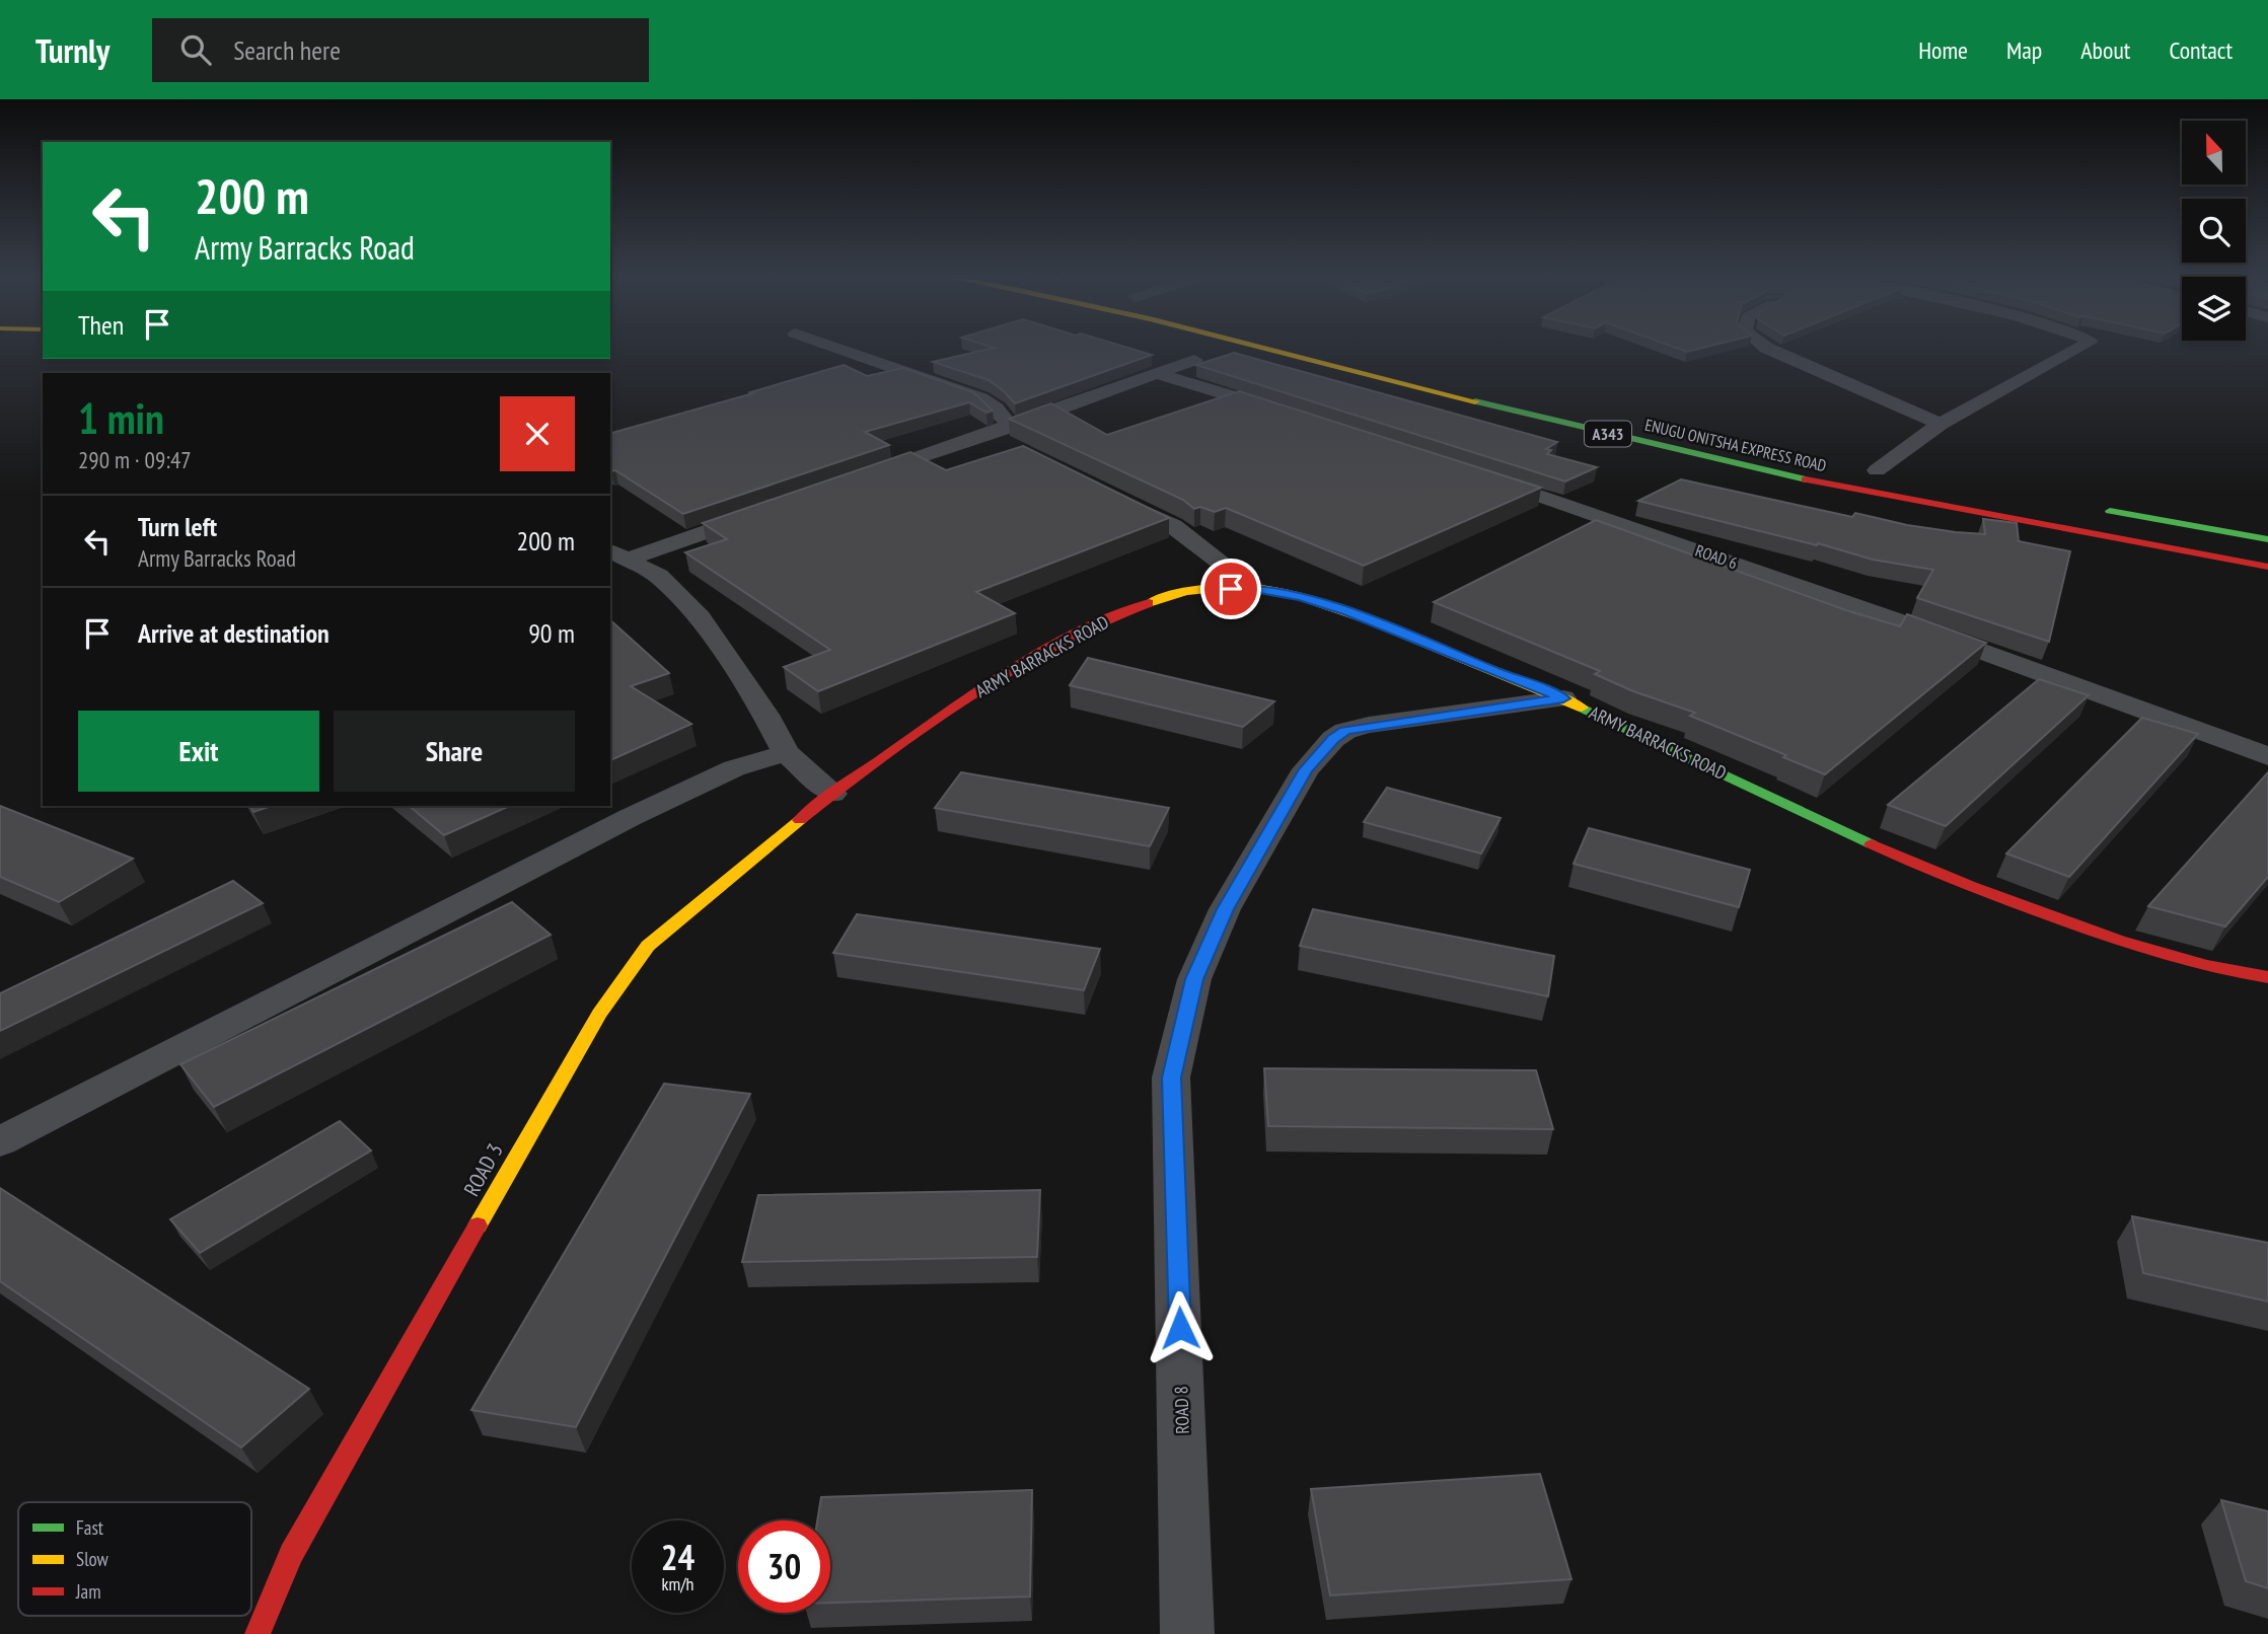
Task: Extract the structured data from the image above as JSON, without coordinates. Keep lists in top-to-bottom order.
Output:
{
  "streets": {
    "main road": [
      "A343",
      "ENUGU ONITSHA EXPRESS ROAD",
      "ARMY BARRACKS ROAD",
      "ROAD 3"
    ],
    "street": ["ROAD 6", "ROAD 8"]
  },
  "crossings": [
    ["ARMY BARRACKS ROAD", "ROAD 3"],
    ["ARMY BARRACKS ROAD", "ROAD 8"]
  ],
  "legend": ["Fast", "Slow", "Jam"],
  "north": "top",
  "page": {
    "header": "Turnly",
    "search": "Search here",
    "nav": [
      "Home",
      "Map",
      "About",
      "Contact"
    ],
    "turn": ["200 m", "Army Barracks Road"],
    "then": "Then",
    "heading": ["1 min", "290 m · 09:47"],
    "list": [
      {
        "name": "Turn left",
        "note": "Army Barracks Road",
        "value": "200 m"
      },
      {
        "name": "Arrive at destination",
        "value": "90 m"
      }
    ],
    "buttons": ["Exit", "Share"],
    "speed": "24 km/h",
    "limit": "30"
  }
}
